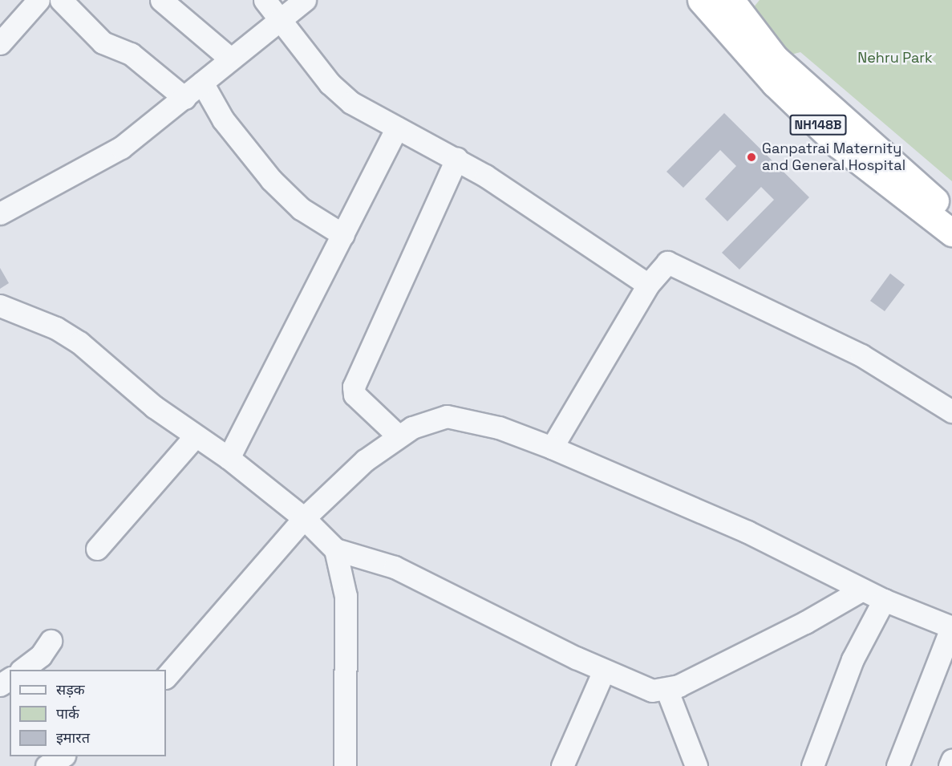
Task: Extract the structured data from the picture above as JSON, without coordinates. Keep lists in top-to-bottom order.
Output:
{
  "streets": {
    "highway": ["NH148B"]
  },
  "parks": ["Nehru Park"],
  "places": ["Ganpatrai Maternity and General Hospital"],
  "legend": ["सड़क", "पार्क", "इमारत"]
}
